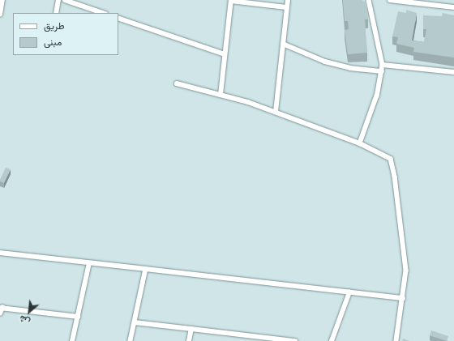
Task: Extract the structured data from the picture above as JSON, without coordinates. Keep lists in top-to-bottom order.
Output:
{
  "legend": ["طريق", "مبنى"],
  "north": "bottom left"
}
